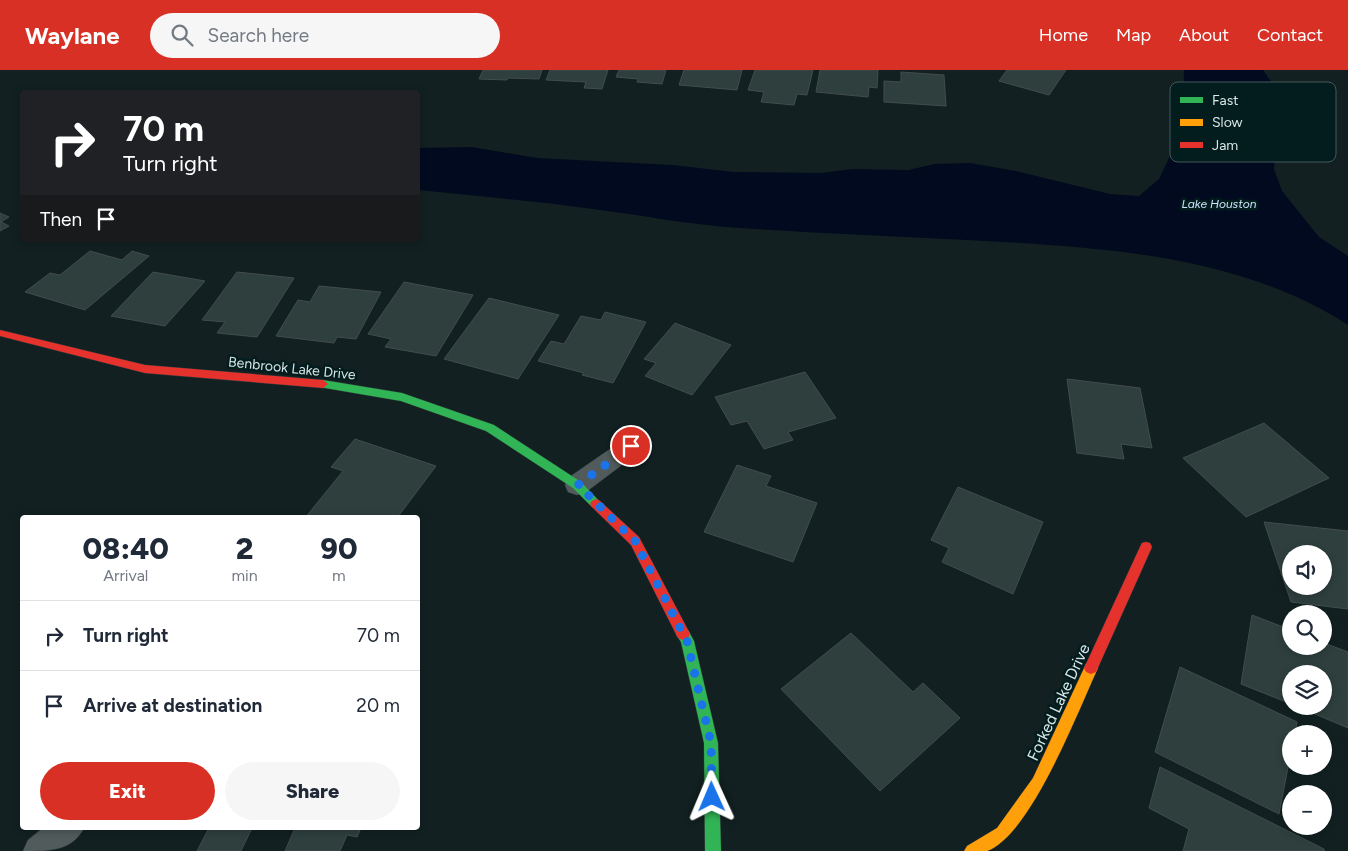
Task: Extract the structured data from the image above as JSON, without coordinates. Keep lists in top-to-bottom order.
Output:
{
  "streets": {
    "street": ["Benbrook Lake Drive", "Forked Lake Drive"]
  },
  "water": ["Lake Houston"],
  "legend": ["Fast", "Slow", "Jam"],
  "page": {
    "header": "Waylane",
    "search": "Search here",
    "nav": [
      "Home",
      "Map",
      "About",
      "Contact"
    ],
    "turn": ["70 m", "Turn right"],
    "then": "Then",
    "eta": [
      "08:40",
      "Arrival",
      "2",
      "min",
      "90",
      "m"
    ],
    "map_buttons": ["+", "−"],
    "list": [
      {
        "name": "Turn right",
        "value": "70 m"
      },
      {
        "name": "Arrive at destination",
        "value": "20 m"
      }
    ],
    "buttons": ["Exit", "Share"]
  }
}
